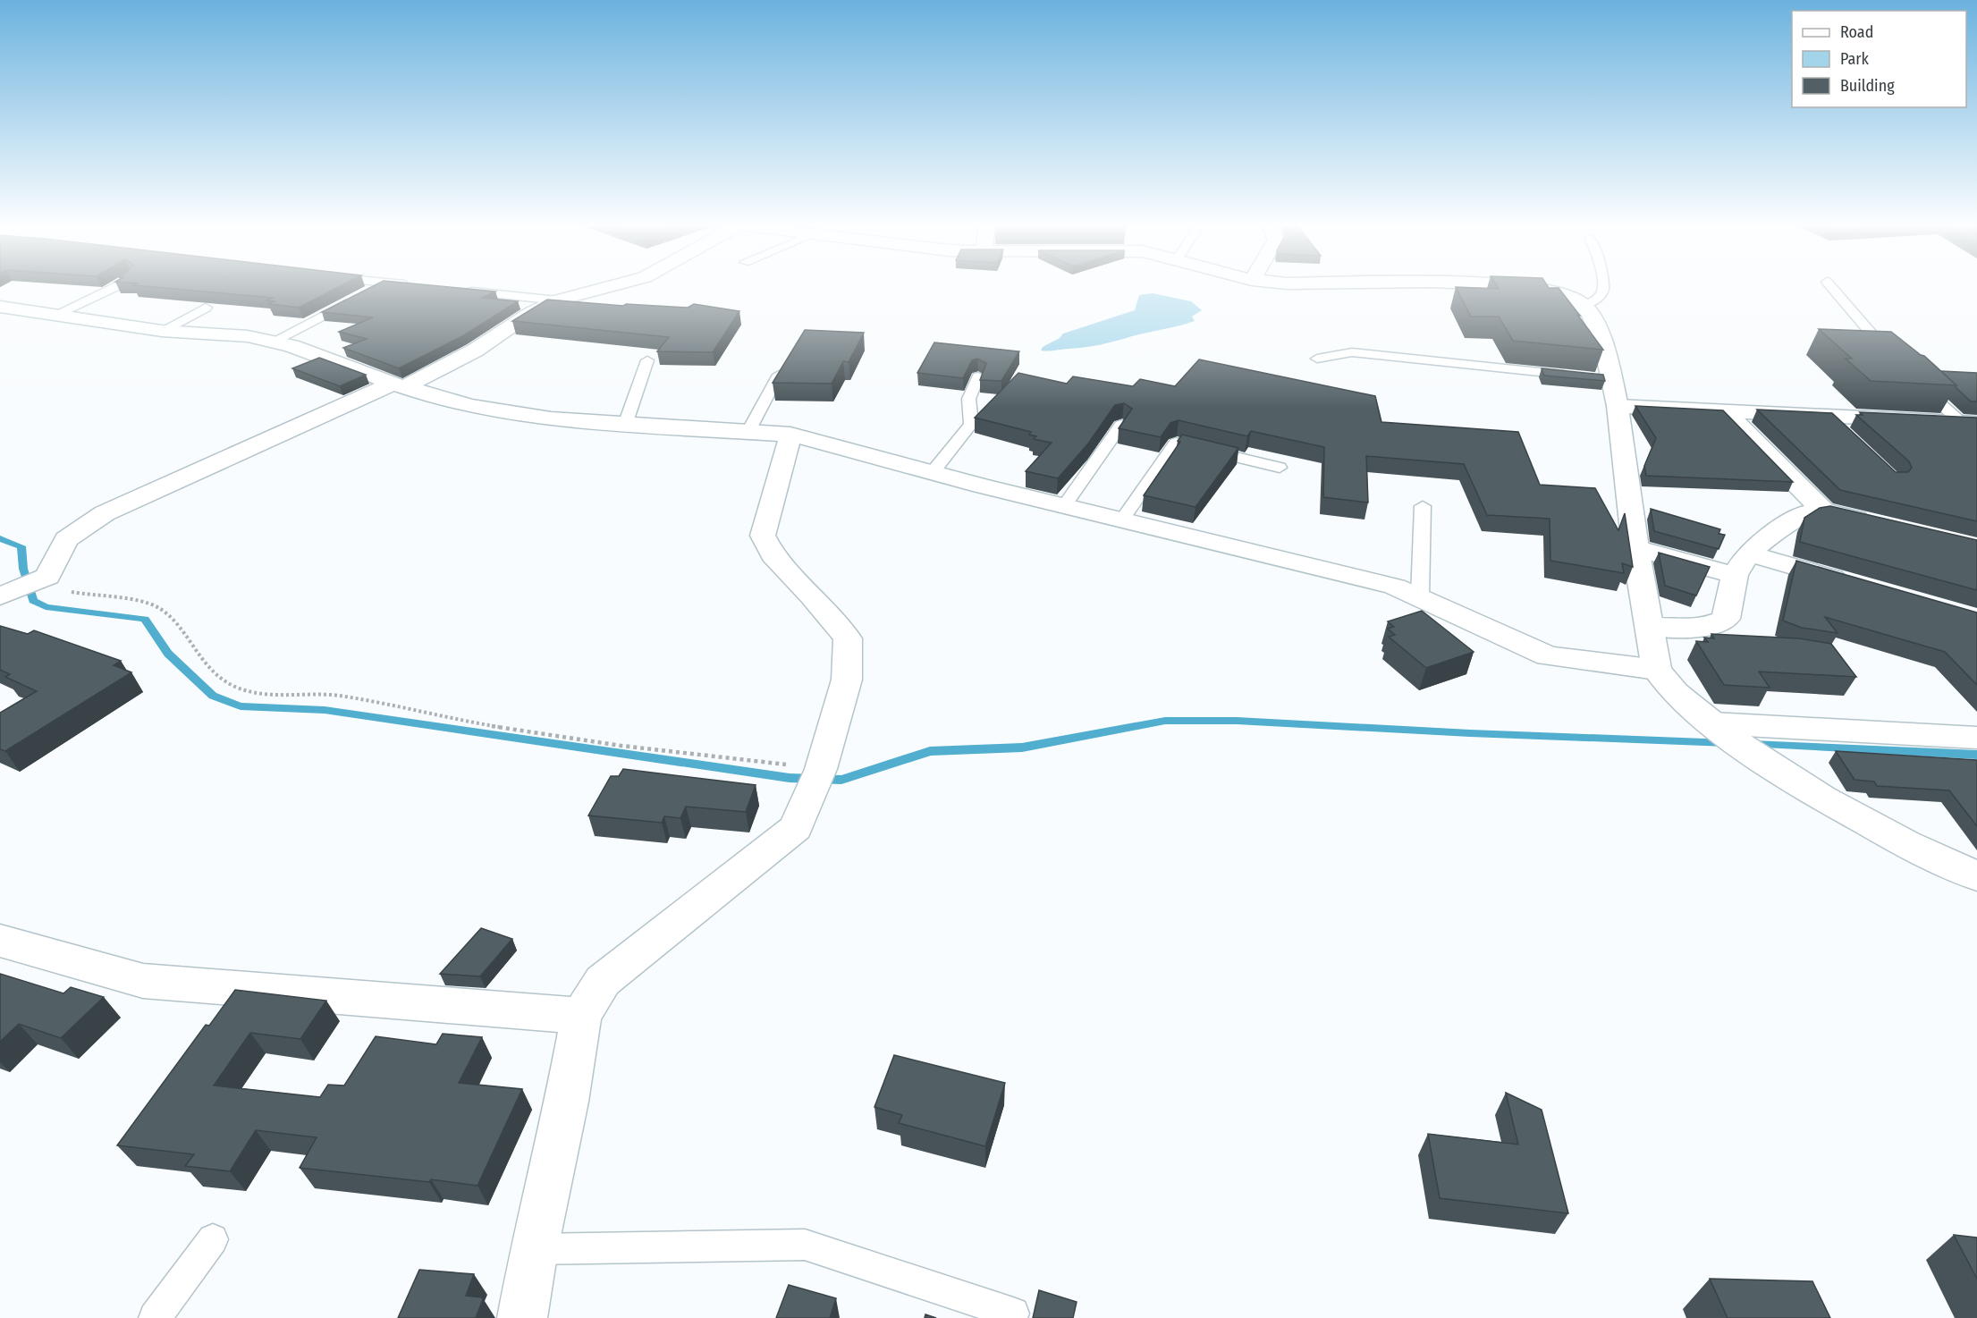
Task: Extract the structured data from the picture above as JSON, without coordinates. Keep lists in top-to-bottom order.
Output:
{
  "legend": ["Road", "Park", "Building"]
}
